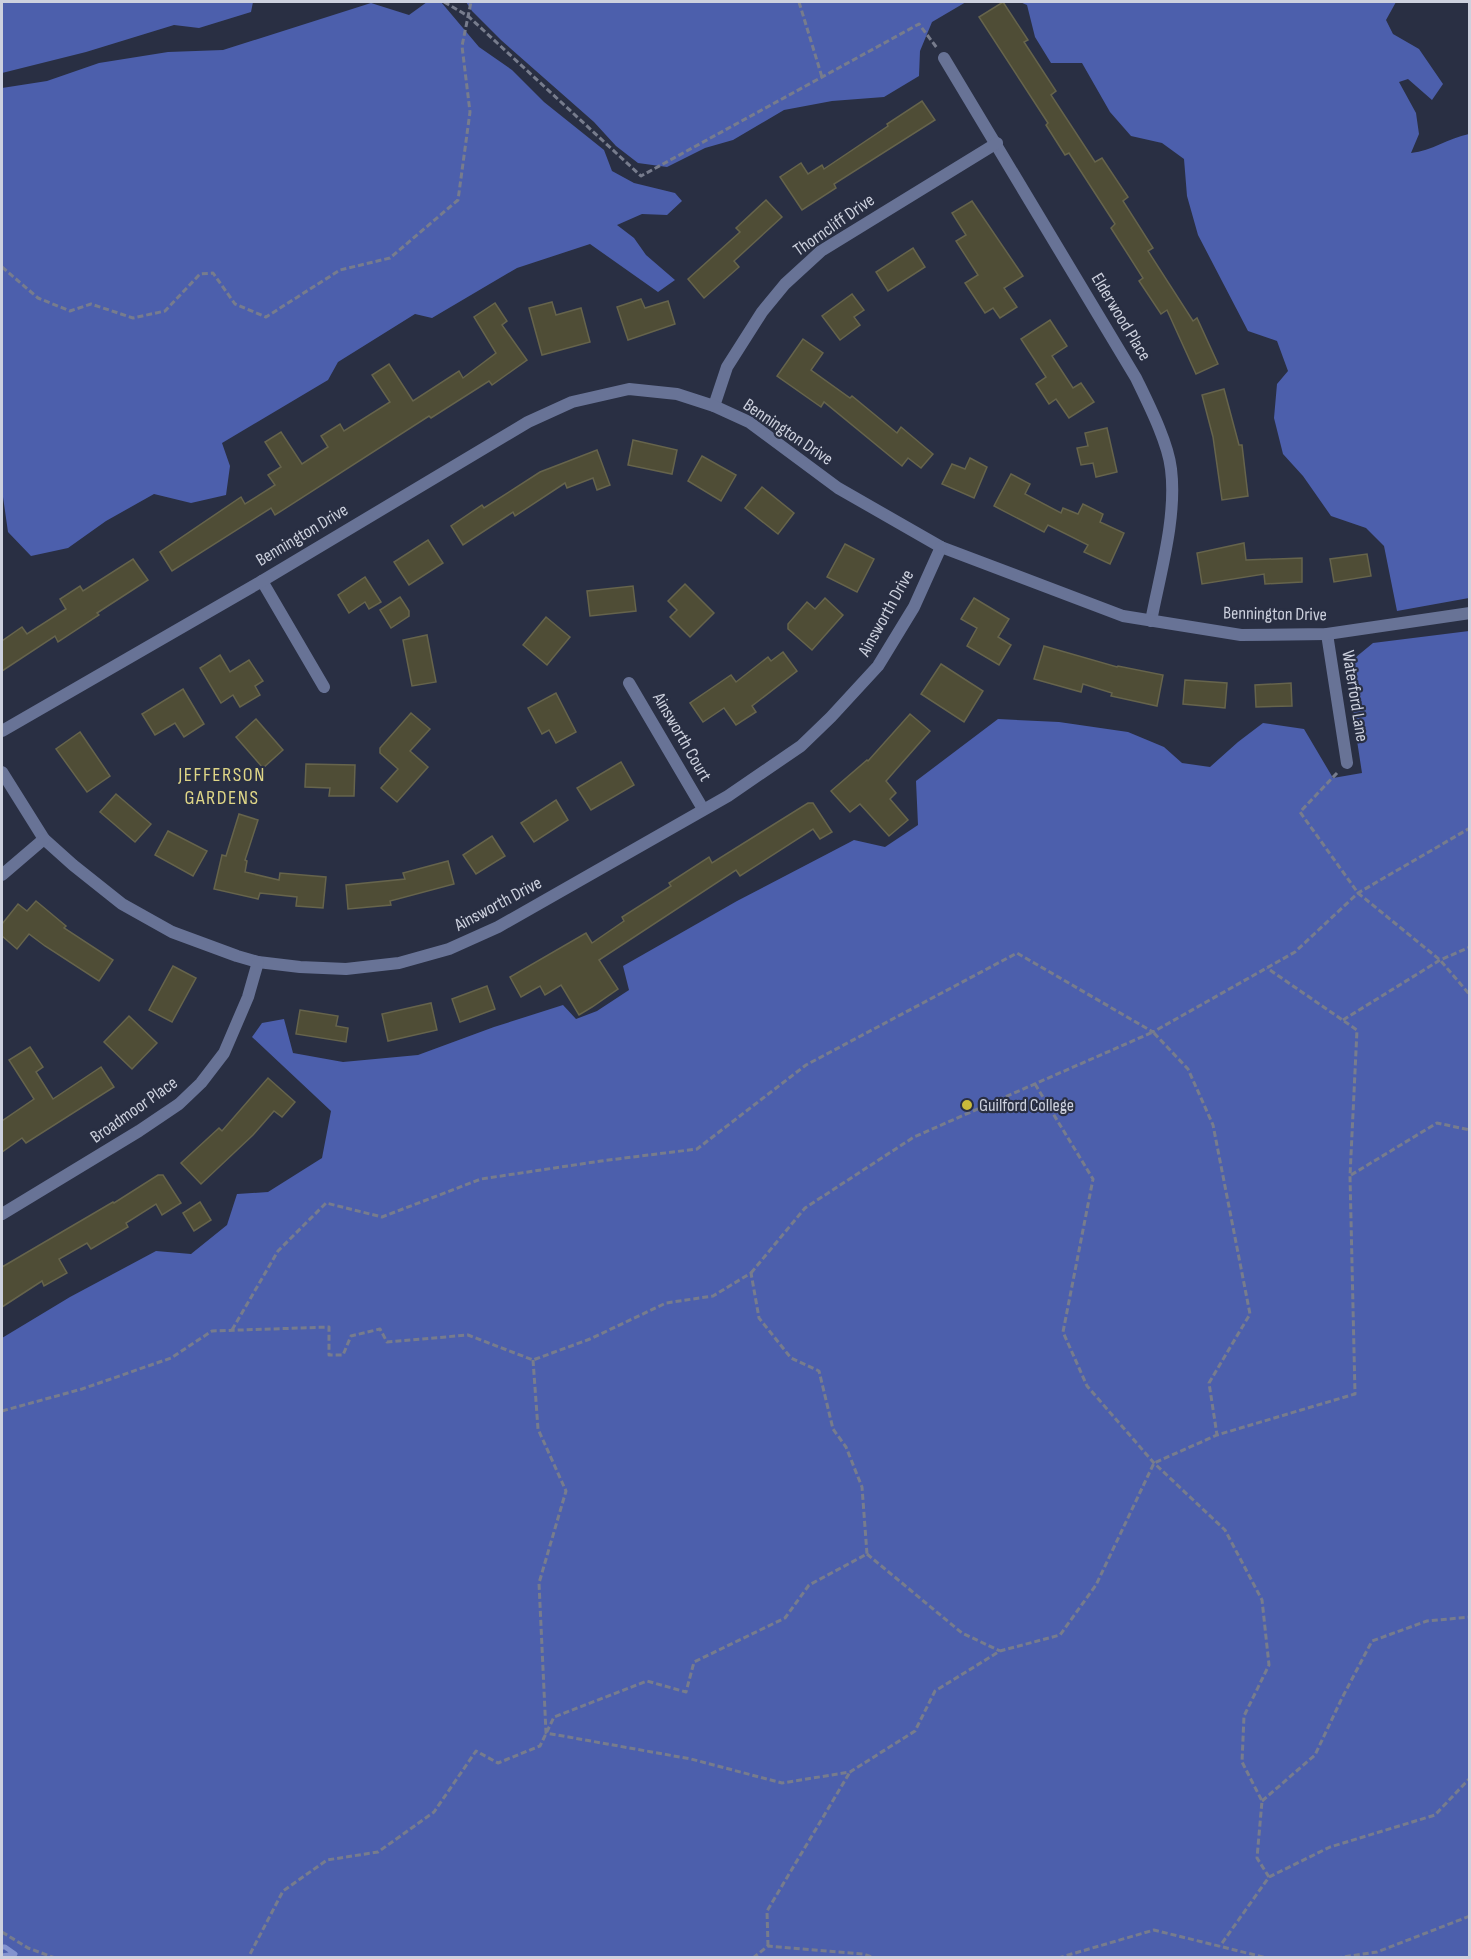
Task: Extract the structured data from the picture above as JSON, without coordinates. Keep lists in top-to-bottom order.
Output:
{
  "streets": {
    "street": [
      "Thorncliff Drive",
      "Elderwood Place",
      "Bennington Drive",
      "Ainsworth Drive",
      "Waterford Lane",
      "Ainsworth Court",
      "Broadmoor Place"
    ]
  },
  "crossings": [
    ["Thorncliff Drive", "Elderwood Place"],
    ["Thorncliff Drive", "Bennington Drive"],
    ["Elderwood Place", "Bennington Drive"],
    ["Bennington Drive", "Ainsworth Drive"],
    ["Bennington Drive", "Waterford Lane"],
    ["Ainsworth Drive", "Ainsworth Court"],
    ["Ainsworth Drive", "Broadmoor Place"]
  ],
  "districts": ["JEFFERSON GARDENS"],
  "places": ["Guilford College"]
}
